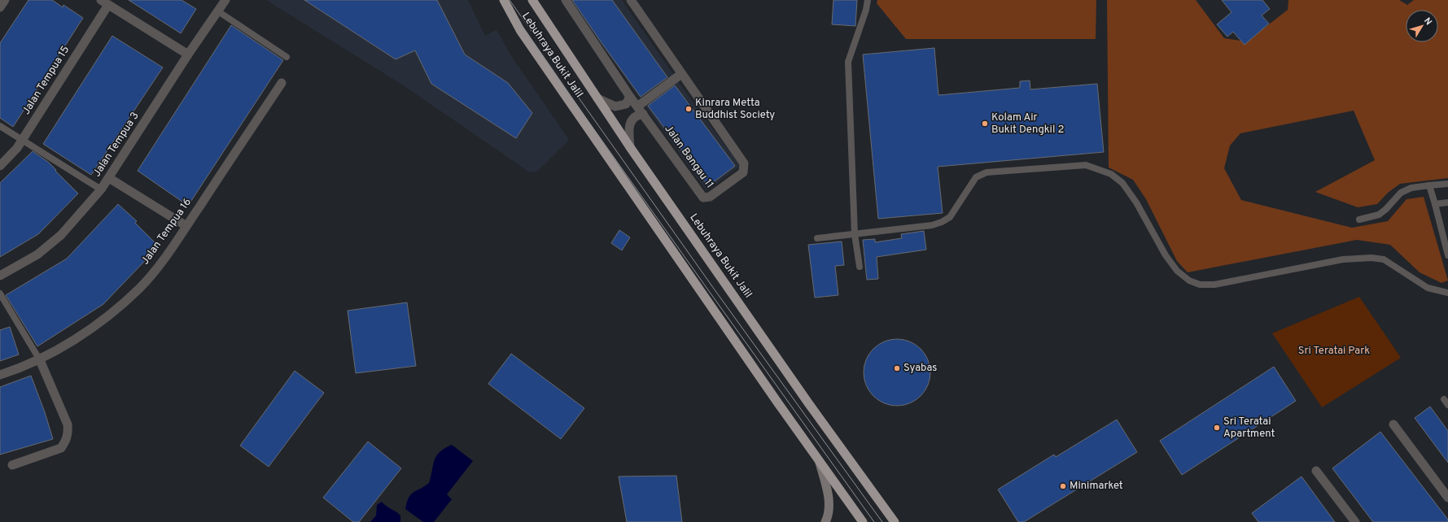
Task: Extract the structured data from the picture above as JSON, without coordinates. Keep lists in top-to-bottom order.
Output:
{
  "streets": {
    "highway": ["Lebuhraya Bukit Jalil"],
    "street": [
      "Jalan Tempua 15",
      "Jalan Tempua 3",
      "Jalan Bangau 11",
      "Jalan Tempua 16"
    ]
  },
  "parks": ["Sri Teratai Park"],
  "places": [
    "Kinrara Metta Buddhist Society",
    "Kolam Air Bukit Dengkil 2",
    "Syabas",
    "Sri Teratai Apartment",
    "Minimarket"
  ],
  "north": "top right"
}
